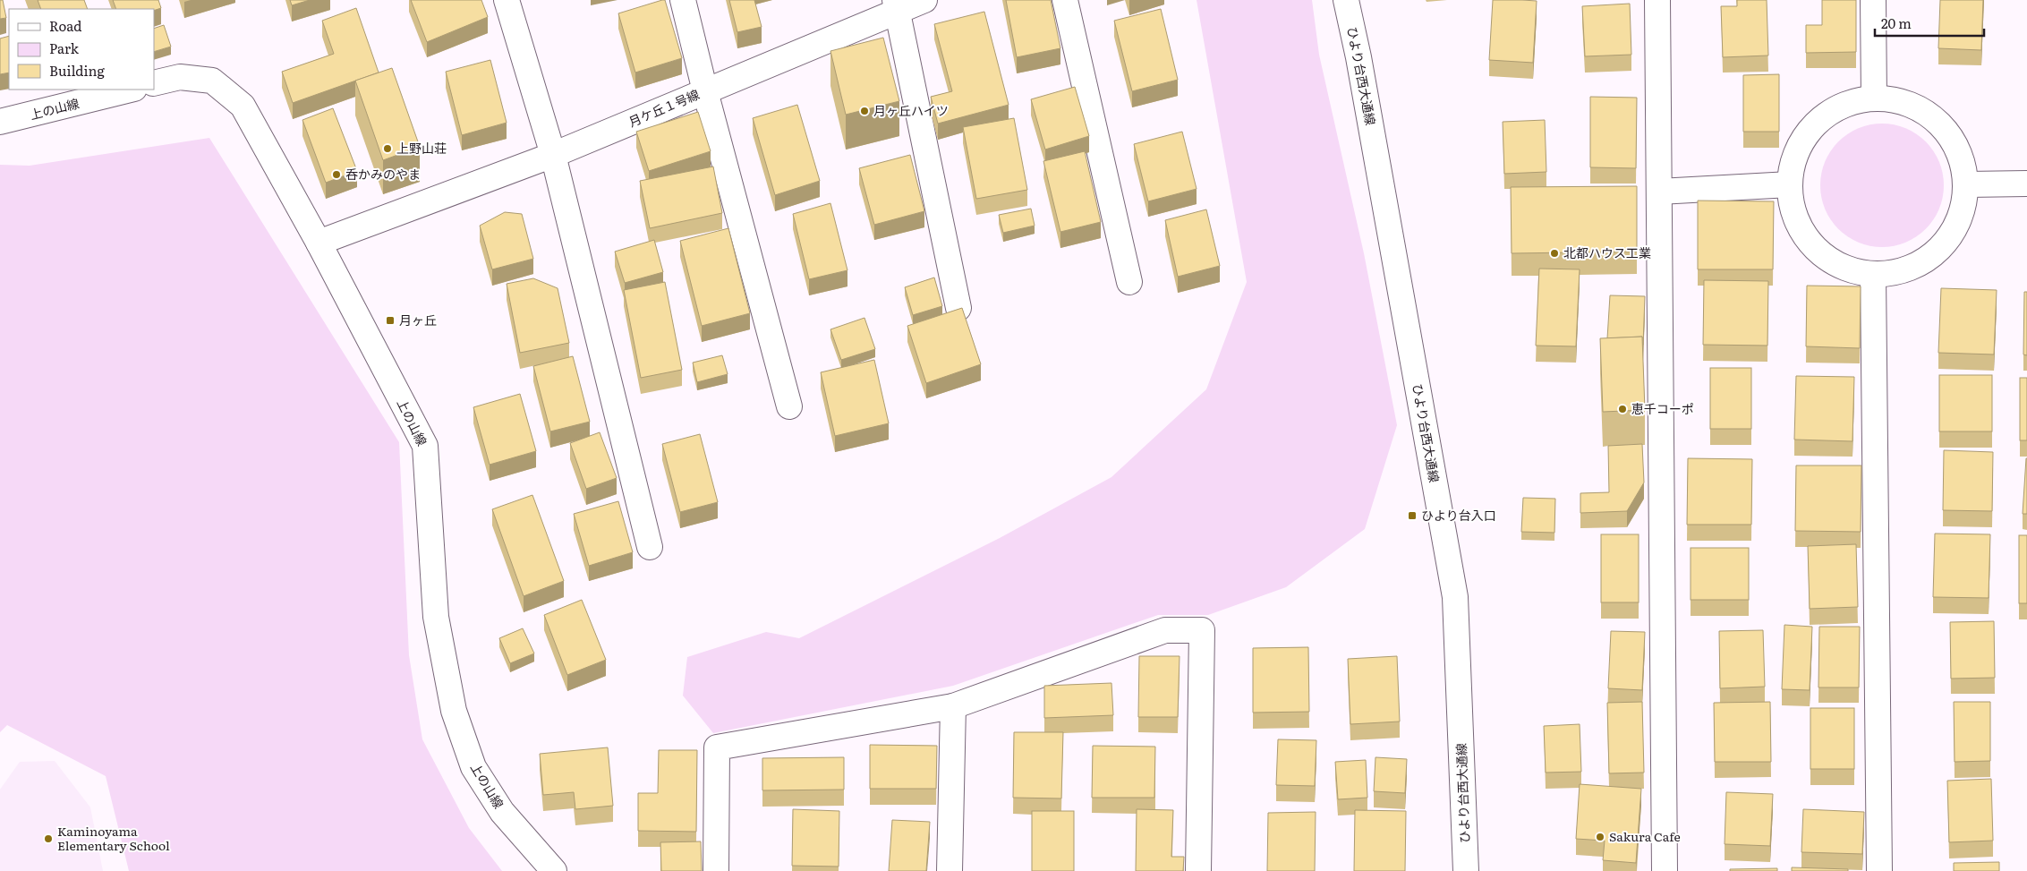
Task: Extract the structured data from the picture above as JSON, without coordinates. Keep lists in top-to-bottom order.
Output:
{
  "streets": {
    "street": ["ひより台西大通線", "月ケ丘１号線", "上の山線"]
  },
  "crossings": [
    ["月ケ丘１号線", "上の山線"]
  ],
  "places": {
    "other": [
      "月ヶ丘ハイツ",
      "上野山荘",
      "呑かみのやま",
      "北都ハウス工業",
      "恵千コーポ",
      "Sakura Cafe",
      "Kaminoyama Elementary School"
    ],
    "transit": ["月ヶ丘", "ひより台入口"]
  },
  "legend": ["Road", "Park", "Building"],
  "scale_bar": "20 m"
}
